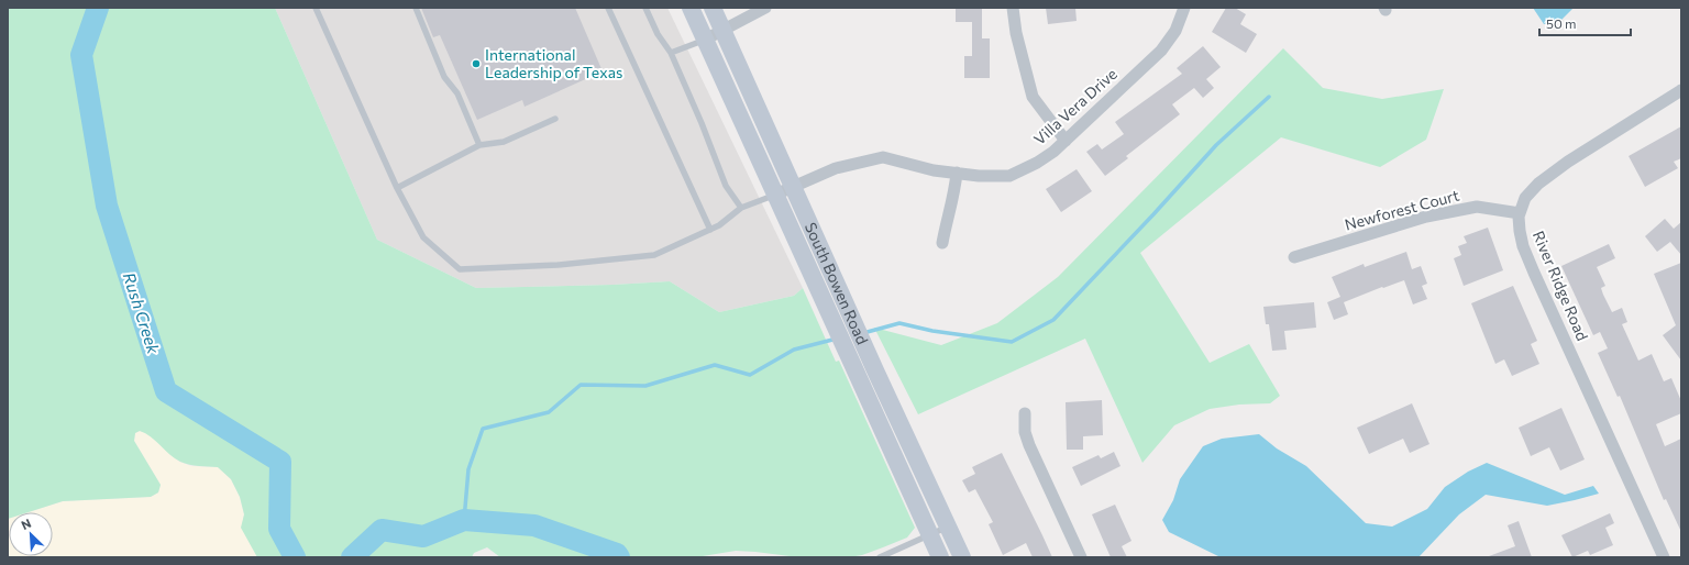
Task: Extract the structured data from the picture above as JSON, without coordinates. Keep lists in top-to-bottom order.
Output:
{
  "streets": {
    "main road": ["South Bowen Road"],
    "street": ["Villa Vera Drive", "Newforest Court", "River Ridge Road"]
  },
  "crossings": [
    ["Villa Vera Drive", "South Bowen Road"],
    ["Newforest Court", "River Ridge Road"]
  ],
  "water": ["Rush Creek"],
  "places": ["International Leadership of Texas"],
  "scale_bar": "50 m",
  "north": "top left"
}
